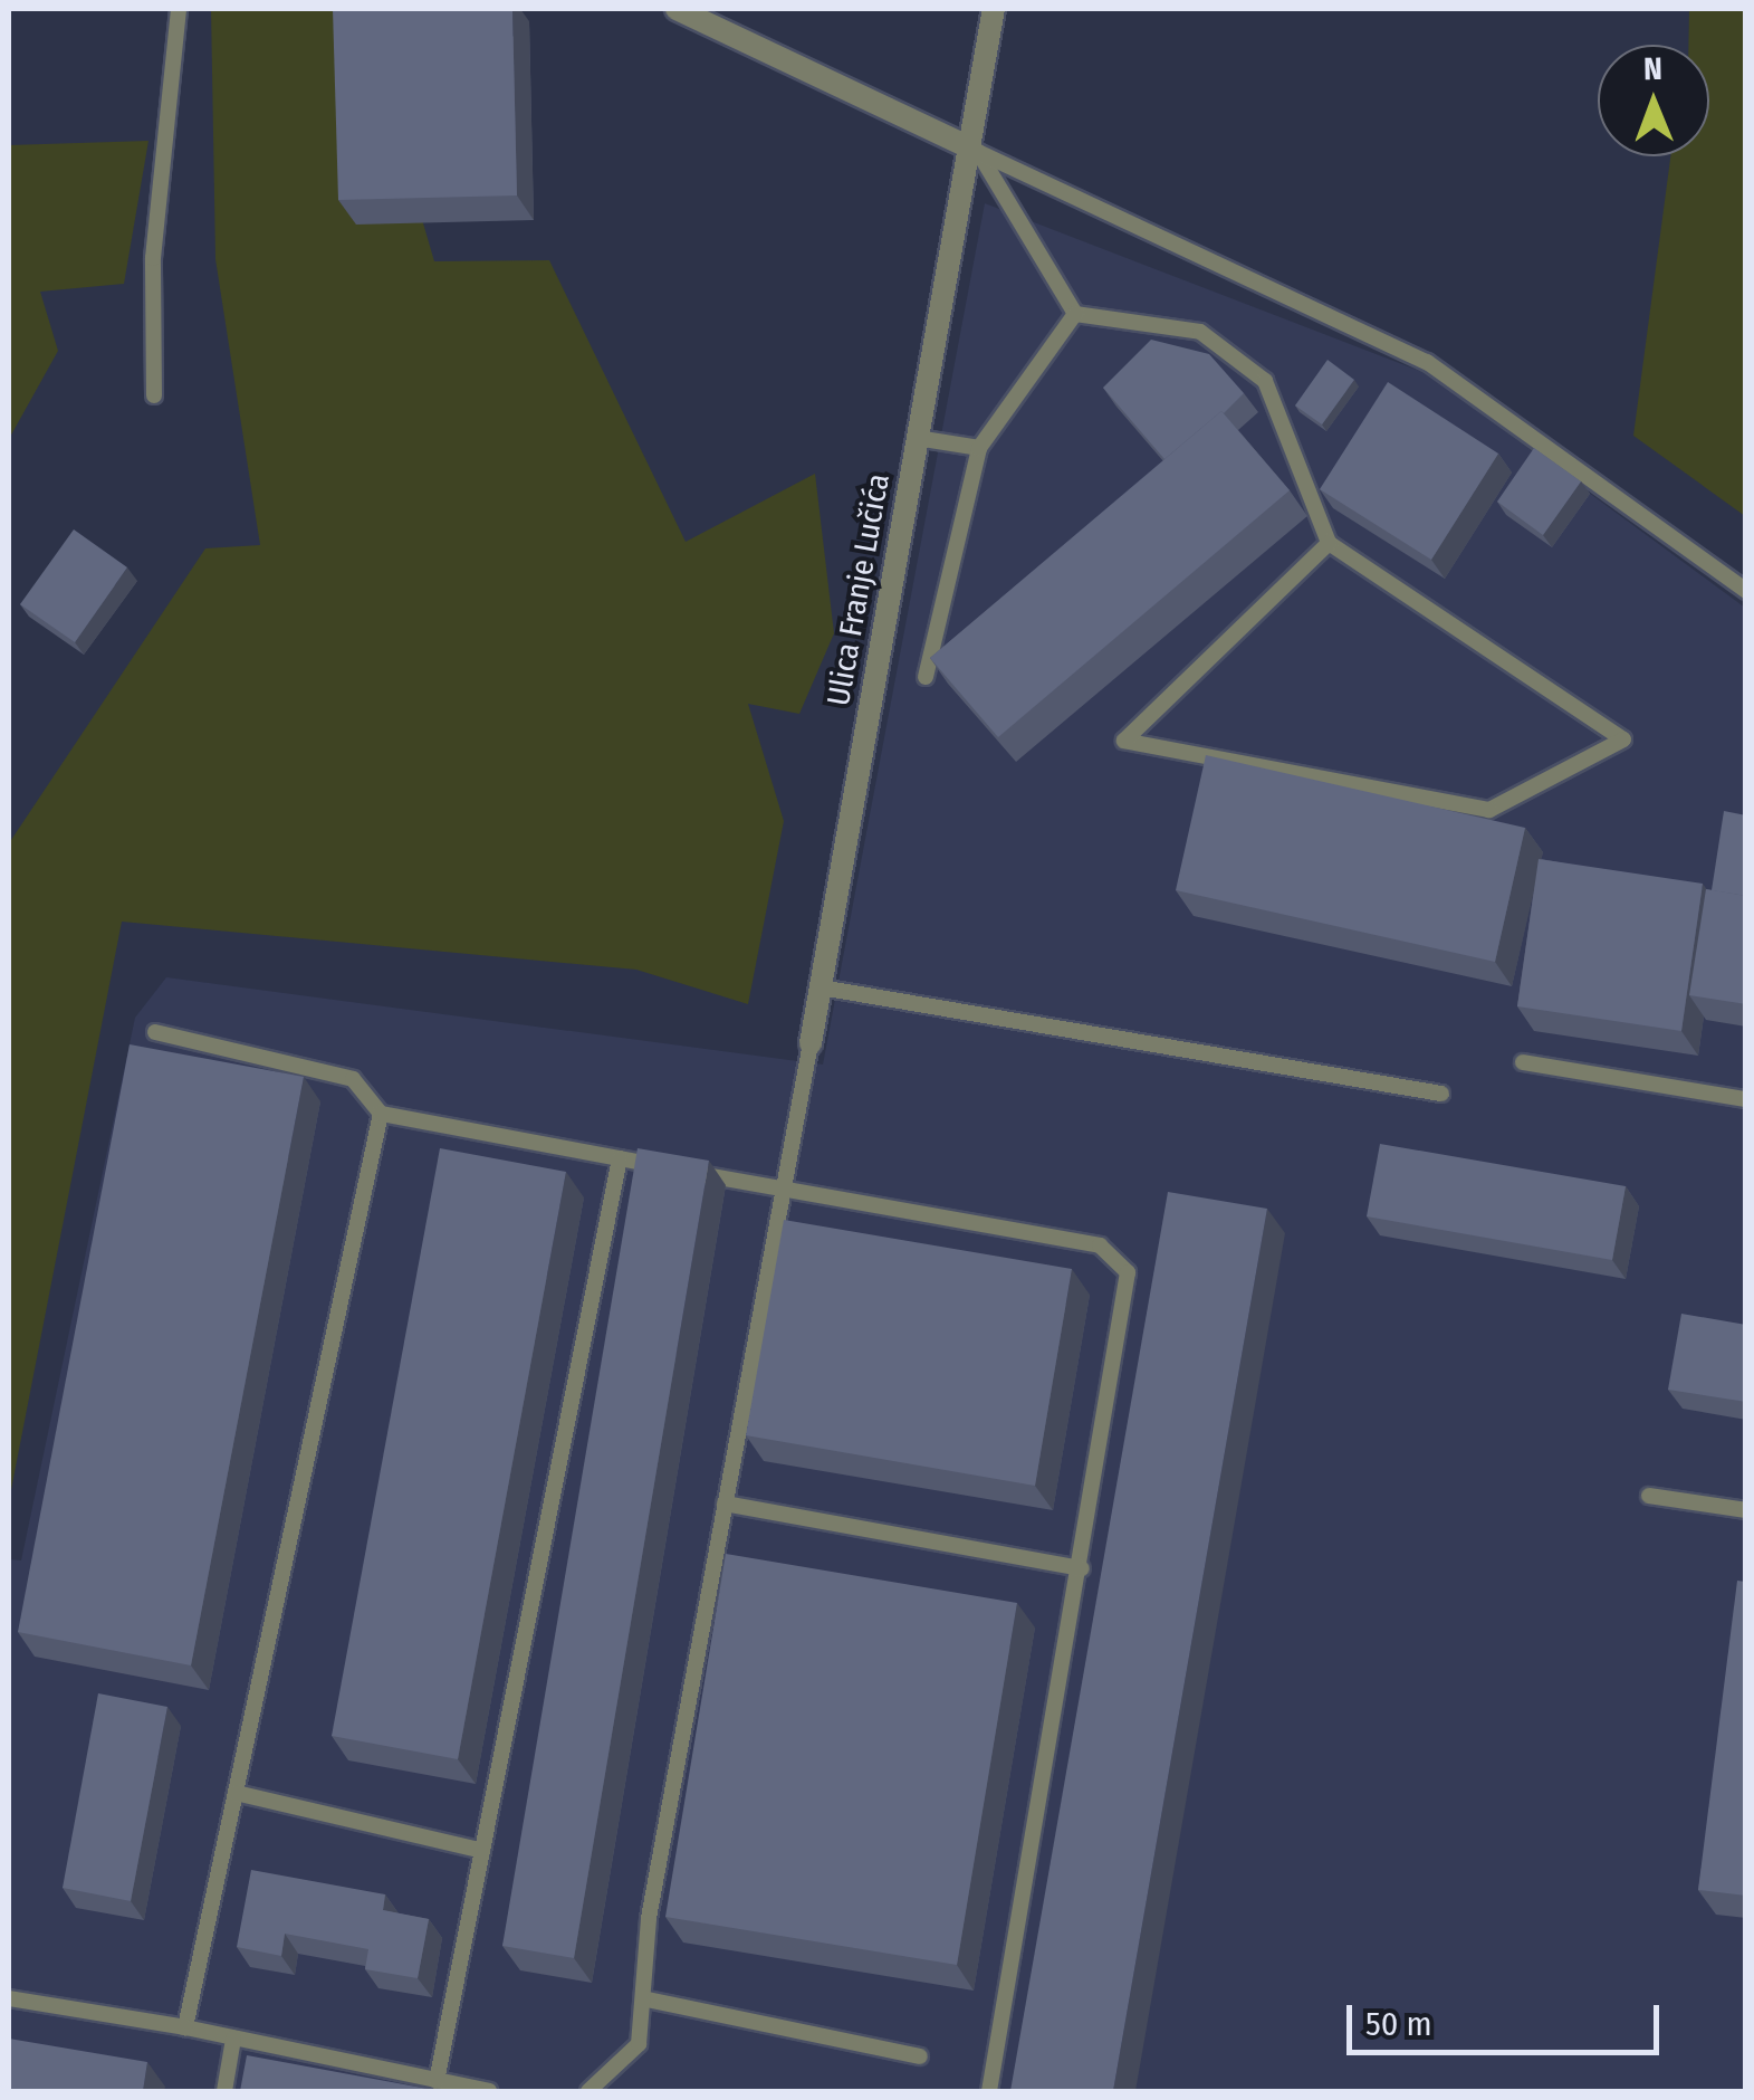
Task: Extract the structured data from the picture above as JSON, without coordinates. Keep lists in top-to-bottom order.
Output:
{
  "streets": {
    "street": ["Ulica Franje Lučića"]
  },
  "scale_bar": "50 m",
  "north": "top"
}
